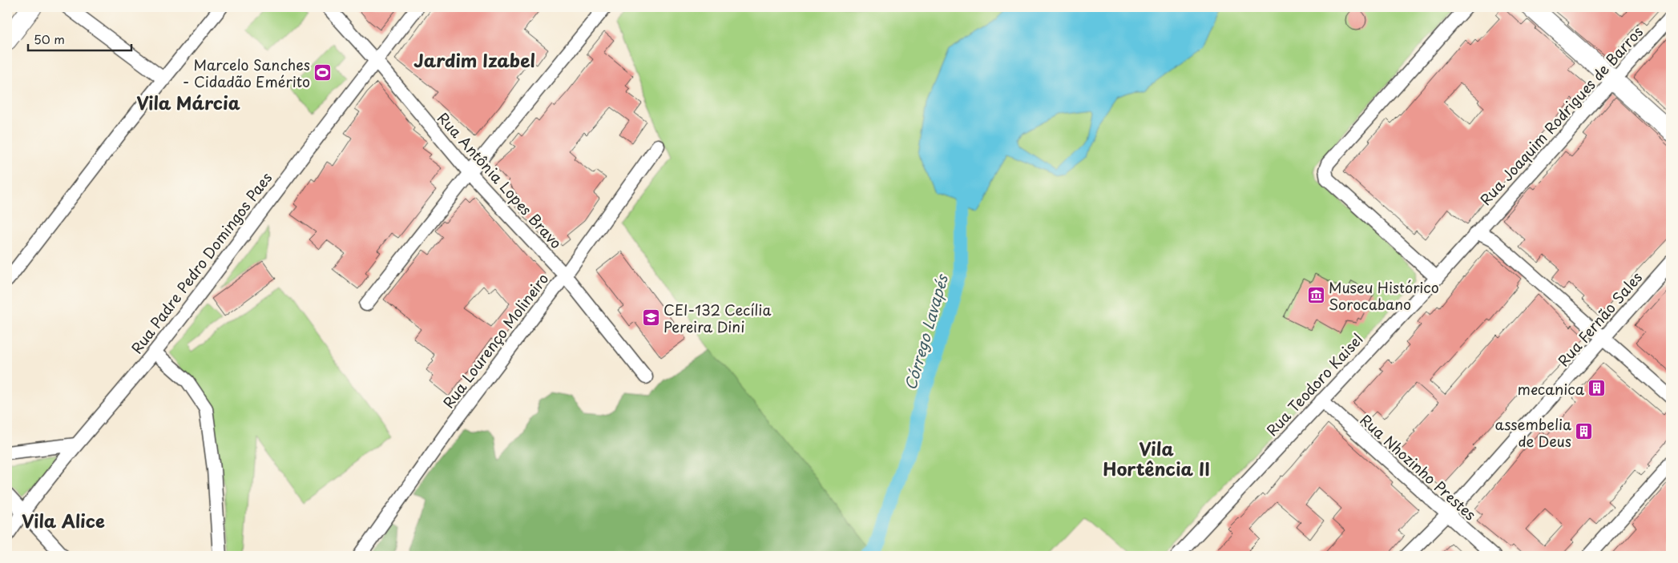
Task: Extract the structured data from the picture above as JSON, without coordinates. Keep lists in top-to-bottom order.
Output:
{
  "streets": {
    "street": [
      "Rua Joaquim Rodrigues de Barros",
      "Rua Antônia Lopes Bravo",
      "Rua Padre Pedro Domingos Paes",
      "Rua Fernão Sales",
      "Rua Lourenço Molineiro",
      "Rua Teodoro Kaisel",
      "Rua Nhozinho Prestes"
    ]
  },
  "crossings": [
    ["Rua Joaquim Rodrigues de Barros", "Rua Teodoro Kaisel"],
    ["Rua Antônia Lopes Bravo", "Rua Padre Pedro Domingos Paes"],
    ["Rua Antônia Lopes Bravo", "Rua Lourenço Molineiro"],
    ["Rua Fernão Sales", "Rua Nhozinho Prestes"],
    ["Rua Teodoro Kaisel", "Rua Nhozinho Prestes"]
  ],
  "districts": [
    "Jardim Izabel",
    "Vila Márcia",
    "Vila Hortência II",
    "Vila Alice"
  ],
  "water": ["Córrego Lavapés"],
  "places": {
    "sports": ["Marcelo Sanches - Cidadão Emérito"],
    "museum": ["Museu Histórico Sorocabano"],
    "school or university": ["CEI-132 Cecília Pereira Dini"],
    "building": ["mecanica", "assembelia de Deus"]
  },
  "scale_bar": "50 m"
}
